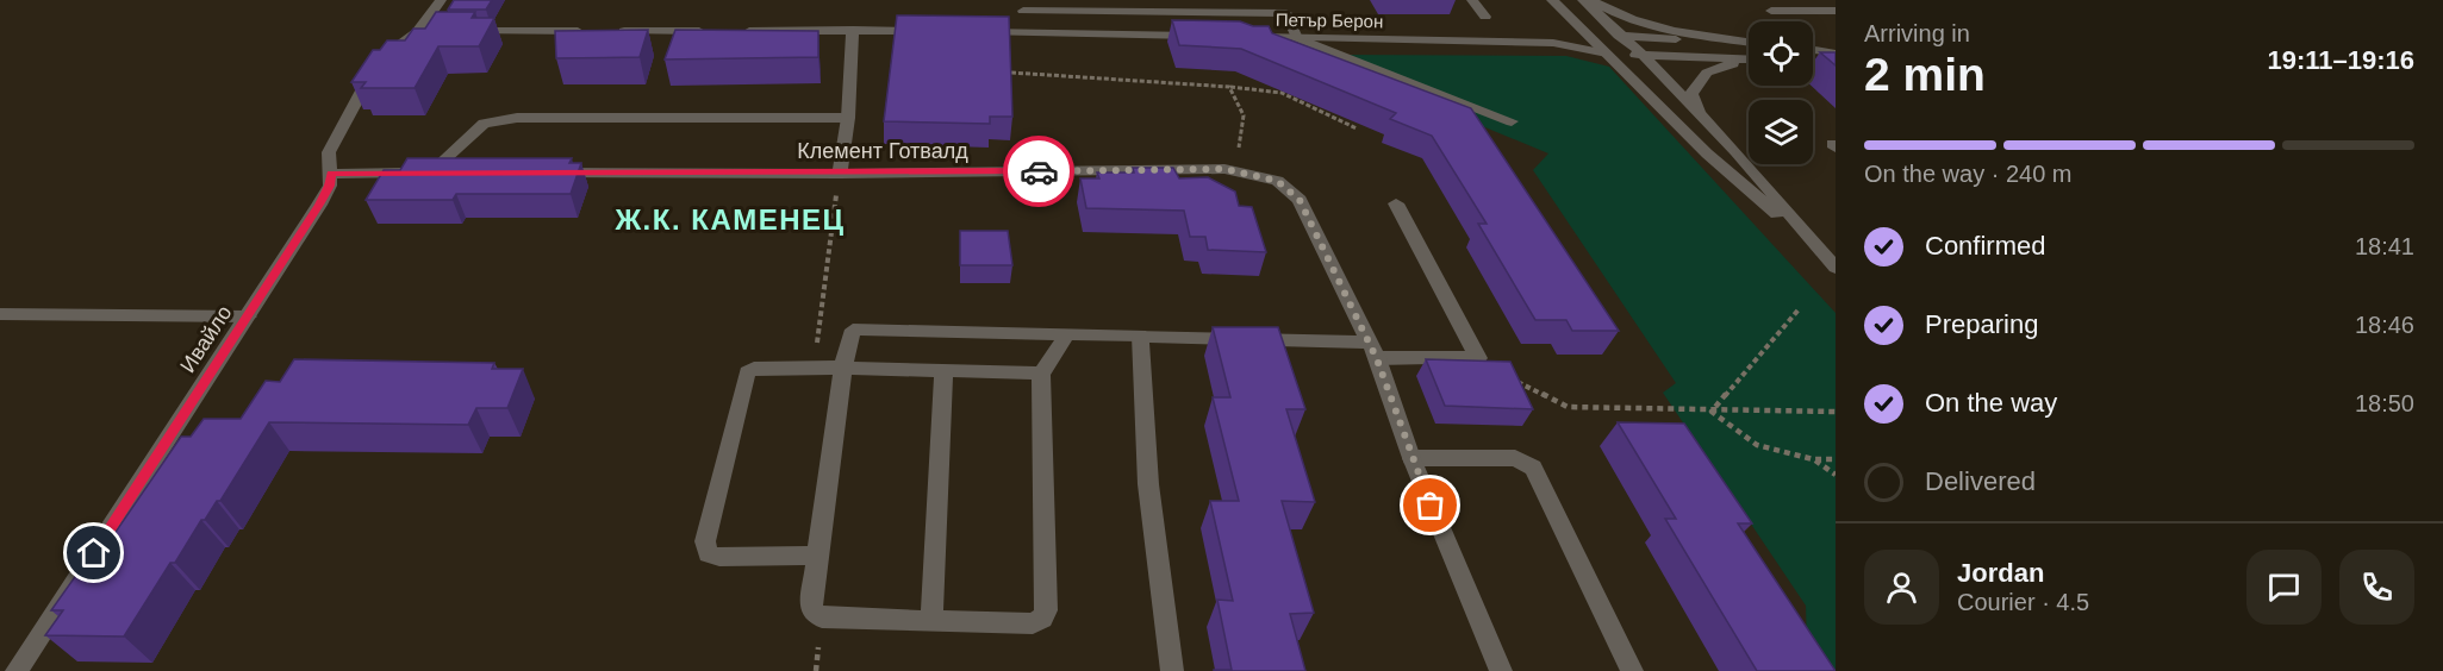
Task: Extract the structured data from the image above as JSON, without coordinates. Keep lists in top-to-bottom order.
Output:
{
  "streets": {
    "street": ["Петър Берон", "Клемент Готвалд", "Ивайло"]
  },
  "districts": ["Ж.К. КАМЕНЕЦ"],
  "page": {
    "heading": ["2 min", "Arriving in", "19:11–19:16"],
    "panel": ["Jordan", "Courier · 4.5"],
    "bar": "On the way · 240 m",
    "list": [
      ["Confirmed", "18:41"],
      ["Preparing", "18:46"],
      ["On the way", "18:50"],
      "Delivered"
    ]
  }
}
